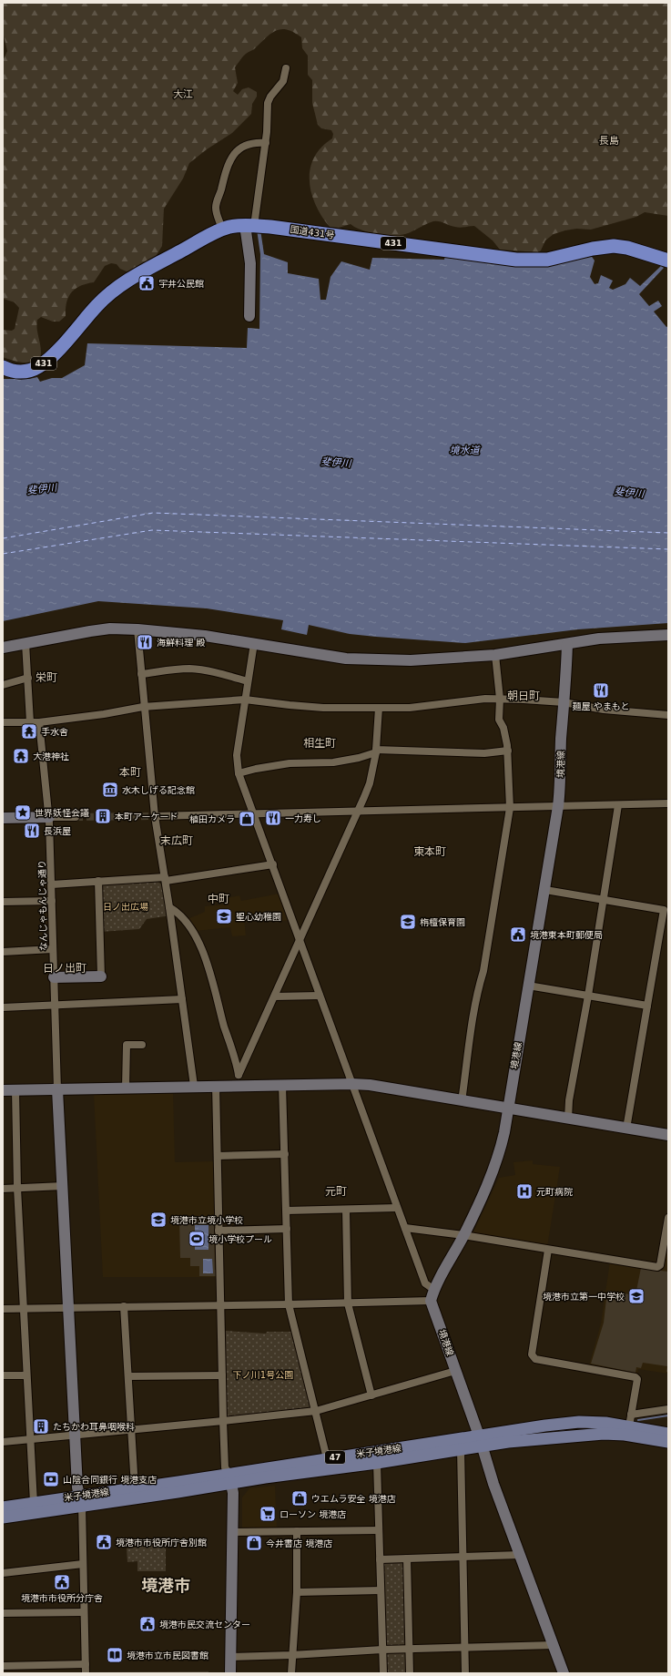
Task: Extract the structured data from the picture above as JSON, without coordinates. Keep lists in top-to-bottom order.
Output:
{
  "streets": {
    "highway": ["国道431号", "431"],
    "main road": ["米子境港線", "47"],
    "street": ["境港線", "なんじゃもんじゃ通り"]
  },
  "crossings": [
    ["境港線", "米子境港線"]
  ],
  "districts": [
    "大江",
    "長島",
    "栄町",
    "朝日町",
    "相生町",
    "本町",
    "末広町",
    "東本町",
    "中町",
    "日ノ出町",
    "元町",
    "境港市"
  ],
  "water": ["境水道", "斐伊川"],
  "parks": ["日ノ出広場", "下ノ川1号公園"],
  "places": {
    "public building": [
      "宇井公民館",
      "境港東本町郵便局",
      "境港市市役所庁舎別館",
      "境港市市役所分庁舎",
      "境港市民交流センター"
    ],
    "restaurant": [
      "海鮮料理 殿",
      "麺屋 やまもと",
      "一力寿し",
      "長浜屋"
    ],
    "temple": ["手水舎", "大港神社"],
    "museum": ["水木しげる記念館"],
    "place": ["世界妖怪会議"],
    "building": ["本町アーケード", "たちかわ耳鼻咽喉科"],
    "shop": ["植田カメラ", "ウエムラ安全 境港店", "今井書店 境港店"],
    "school or university": [
      "聖心幼稚園",
      "栴檀保育園",
      "境港市立境小学校",
      "境港市立第一中学校"
    ],
    "hospital": ["元町病院"],
    "sports": ["境小学校プール"],
    "bank": ["山陰合同銀行 境港支店"],
    "supermarket": ["ローソン 境港店"],
    "library": ["境港市立市民図書館"]
  }
}
